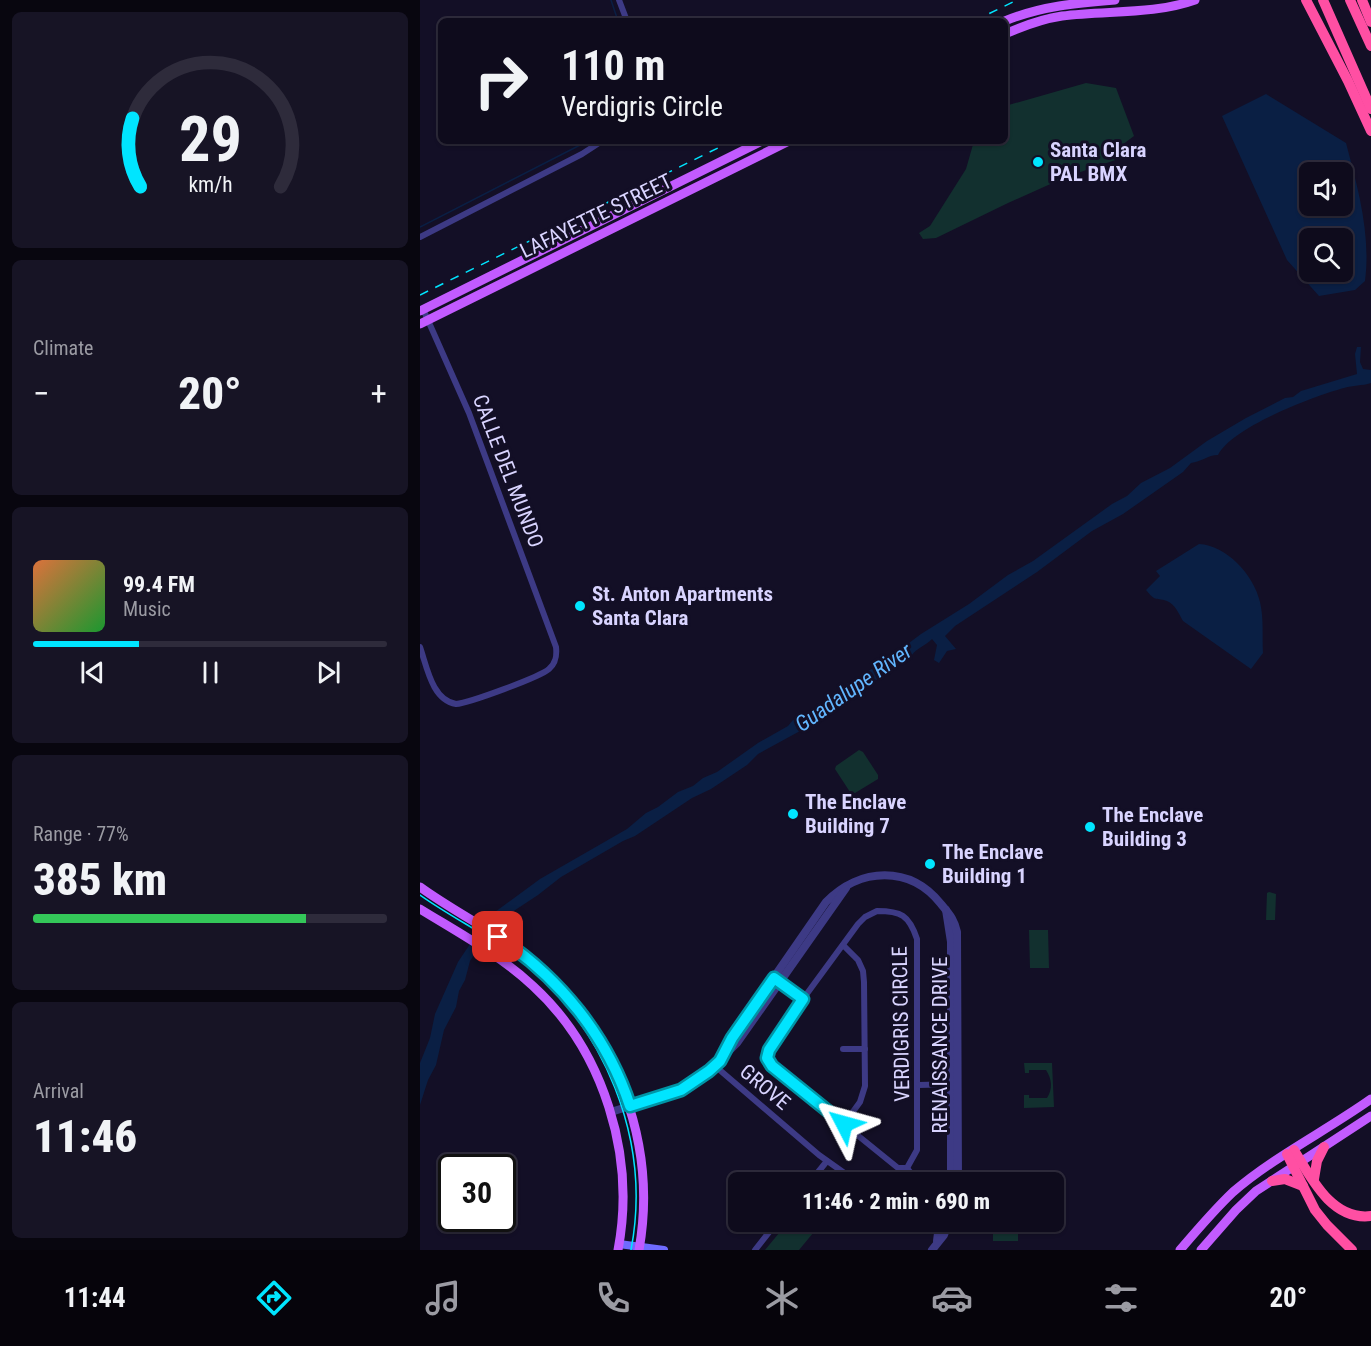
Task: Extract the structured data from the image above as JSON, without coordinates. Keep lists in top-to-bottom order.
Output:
{
  "streets": {
    "main road": ["LAFAYETTE STREET"],
    "street": [
      "CALLE DEL MUNDO",
      "VERDIGRIS CIRCLE",
      "RENAISSANCE DRIVE",
      "GROVE"
    ]
  },
  "crossings": [
    ["LAFAYETTE STREET", "CALLE DEL MUNDO"],
    ["RENAISSANCE DRIVE", "GROVE"]
  ],
  "water": ["Guadalupe River"],
  "places": [
    "Santa Clara PAL BMX",
    "St. Anton Apartments Santa Clara",
    "The Enclave Building 7",
    "The Enclave Building 3",
    "The Enclave Building 1"
  ],
  "page": {
    "turn": ["110 m", "Verdigris Circle"],
    "tile": [
      "Climate",
      ["Range · 77%", "385 km"],
      ["Arrival", "11:46"]
    ],
    "heat": ["−", "20°", "+"],
    "song": ["99.4 FM", "Music"],
    "limit": "30",
    "trip": "11:46 · 2 min · 690 m",
    "tabs": ["11:44", "20°"],
    "gauge": ["29", "km/h"]
  }
}
